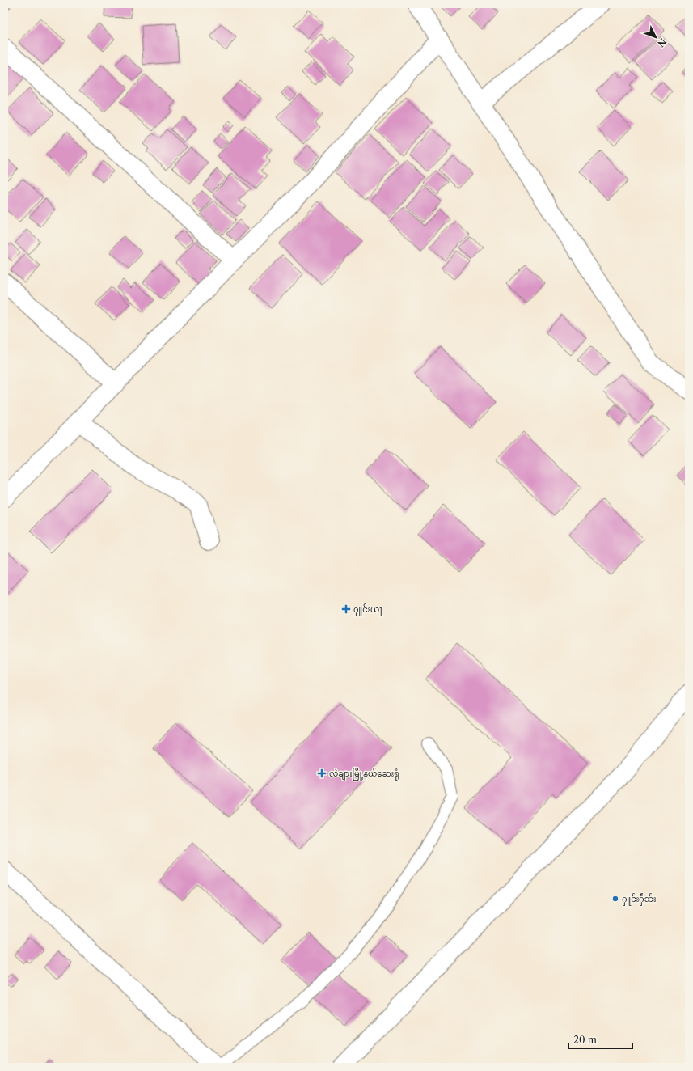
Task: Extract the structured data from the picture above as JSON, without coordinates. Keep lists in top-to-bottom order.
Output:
{
  "places": {
    "health": ["ႁူင်းယႃ", "လဲချားမြို့နယ်ဆေးရုံ"],
    "other": ["ႁူင်းႁဵၼ်း"]
  },
  "scale_bar": "20 m",
  "north": "bottom right"
}
